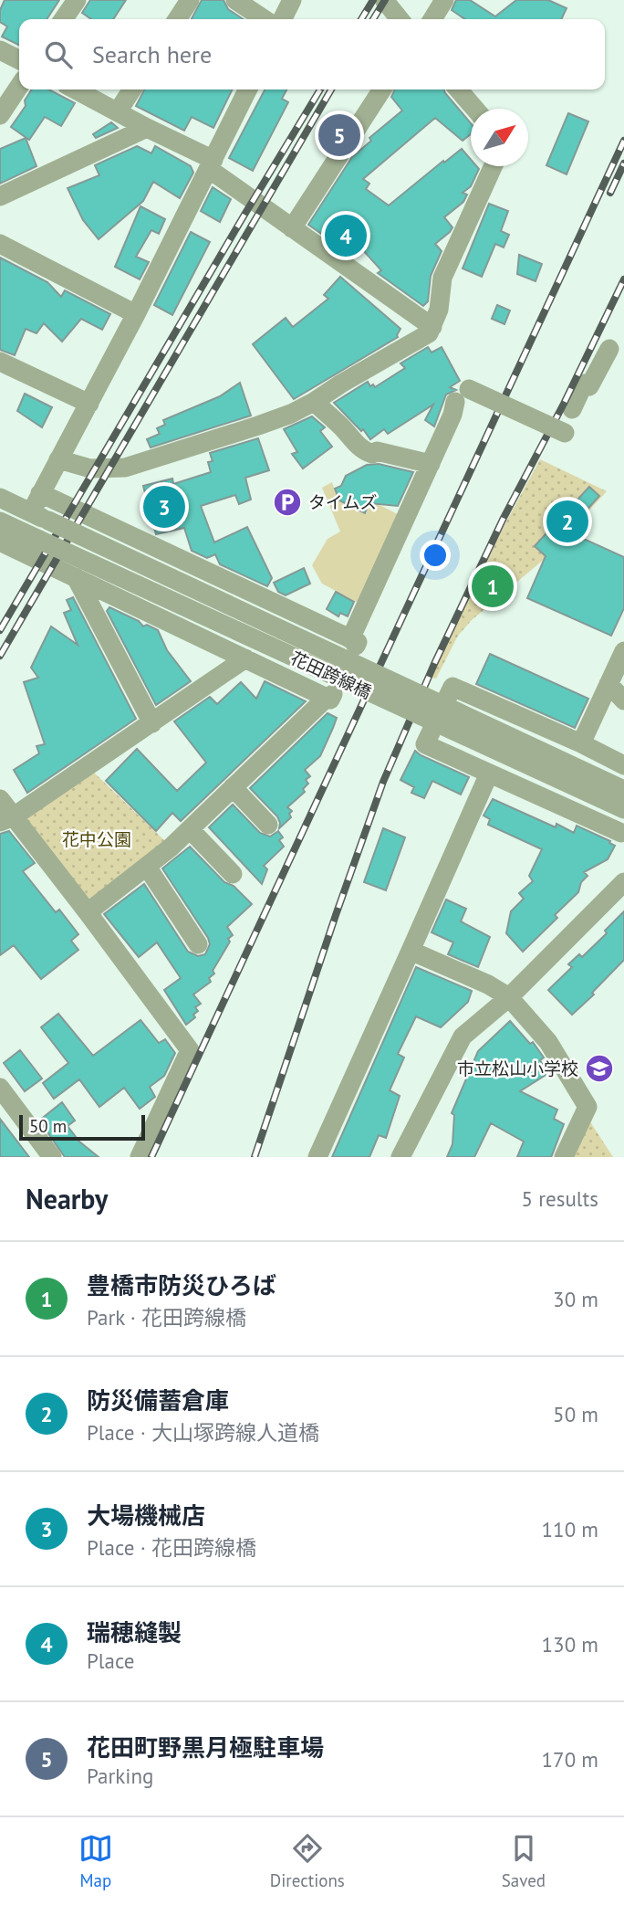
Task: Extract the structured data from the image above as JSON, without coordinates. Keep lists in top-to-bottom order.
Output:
{
  "streets": {
    "street": ["花田跨線橋"]
  },
  "parks": ["花中公園"],
  "places": {
    "parking": ["タイムズ"],
    "school or university": ["市立松山小学校"]
  },
  "scale_bar": "50 m",
  "north": "top right",
  "page": {
    "search": "Search here",
    "pins": [
      "5",
      "4",
      "3",
      "2",
      "1"
    ],
    "scale": "50 m",
    "heading": ["Nearby", "5 results"],
    "list": [
      {
        "mark": "1",
        "name": "豊橋市防災ひろば",
        "note": "Park · 花田跨線橋",
        "value": "30 m"
      },
      {
        "mark": "2",
        "name": "防災備蓄倉庫",
        "note": "Place · 大山塚跨線人道橋",
        "value": "50 m"
      },
      {
        "mark": "3",
        "name": "大場機械店",
        "note": "Place · 花田跨線橋",
        "value": "110 m"
      },
      {
        "mark": "4",
        "name": "瑞穂縫製",
        "note": "Place",
        "value": "130 m"
      },
      {
        "mark": "5",
        "name": "花田町野黒月極駐車場",
        "note": "Parking",
        "value": "170 m"
      }
    ],
    "nav": ["Map", "Directions", "Saved"]
  }
}
